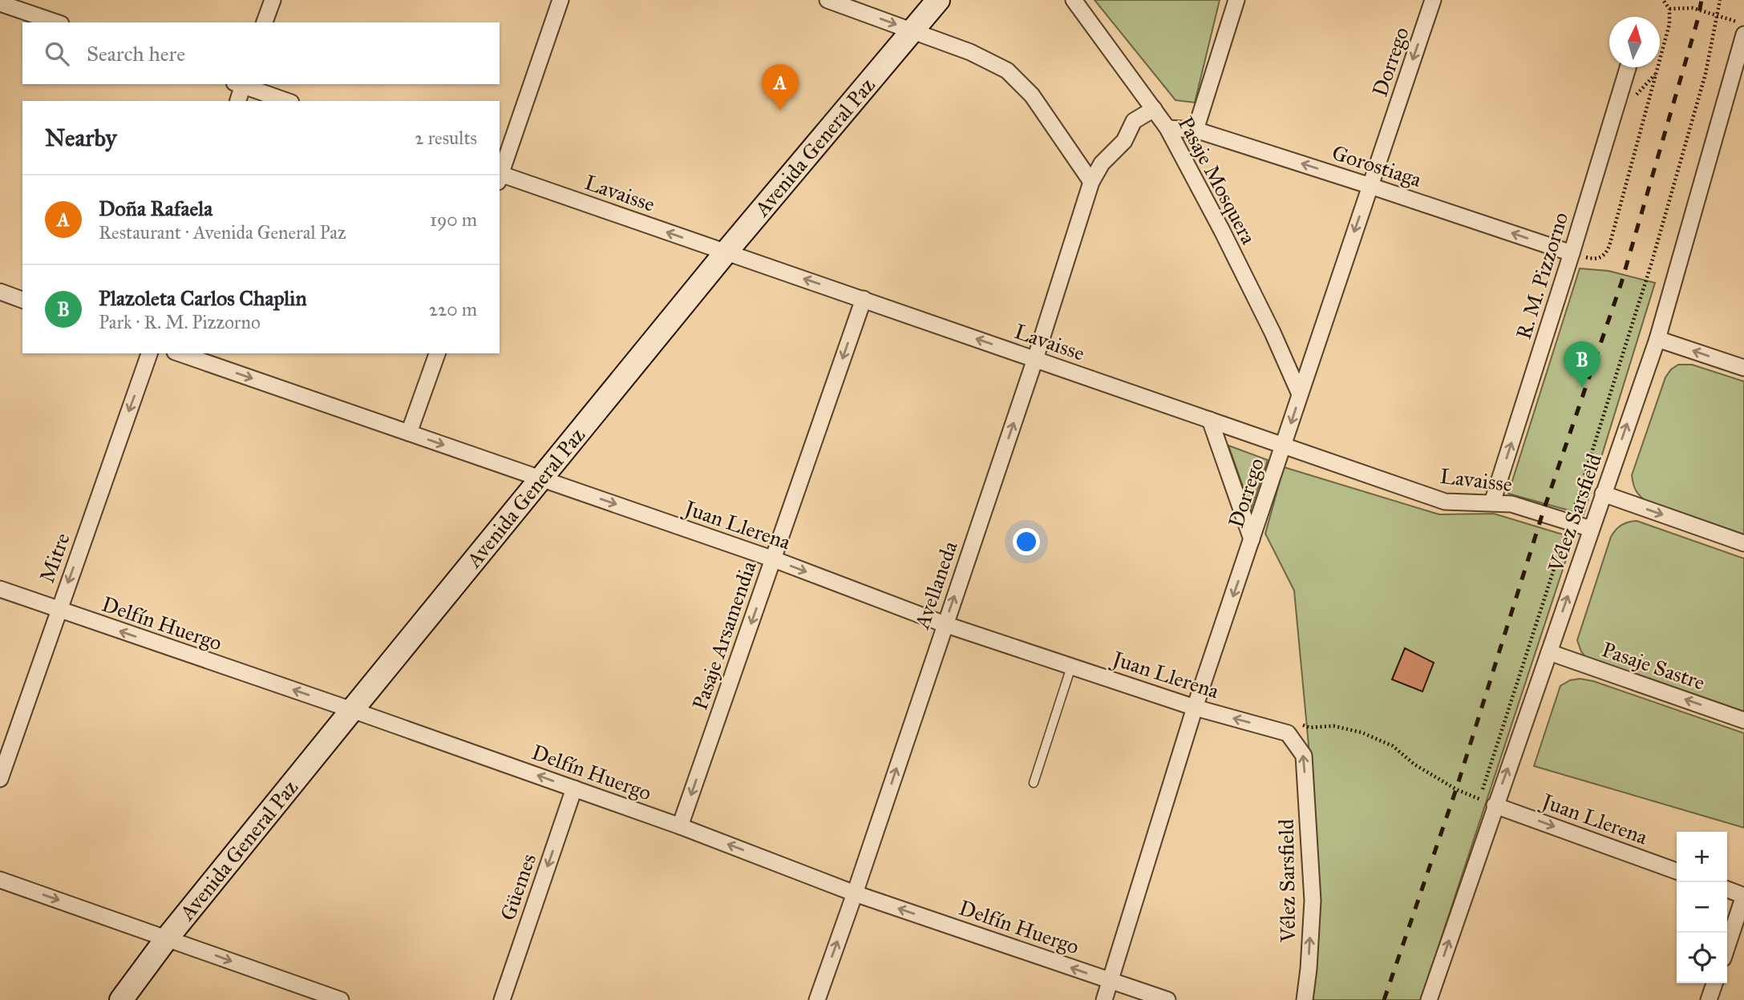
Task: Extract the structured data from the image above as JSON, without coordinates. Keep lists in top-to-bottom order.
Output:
{
  "streets": {
    "main road": ["Avenida General Paz"],
    "street": [
      "Dorrego",
      "Gorostiaga",
      "Pasaje Mosquera",
      "Lavaisse",
      "R. M. Pizzorno",
      "Vélez Sarsfield",
      "Juan Llerena",
      "Mitre",
      "Avellaneda",
      "Delfín Huergo",
      "Pasaje Arsamendia",
      "Pasaje Sastre",
      "Güemes"
    ]
  },
  "crossings": [
    ["Dorrego", "Gorostiaga"],
    ["Dorrego", "Pasaje Mosquera"],
    ["Dorrego", "Lavaisse"],
    ["Dorrego", "Juan Llerena"],
    ["Dorrego", "Delfín Huergo"],
    ["Avenida General Paz", "Lavaisse"],
    ["Avenida General Paz", "Juan Llerena"],
    ["Avenida General Paz", "Delfín Huergo"],
    ["Gorostiaga", "Pasaje Mosquera"],
    ["Gorostiaga", "R. M. Pizzorno"],
    ["Pasaje Mosquera", "Avellaneda"],
    ["Lavaisse", "R. M. Pizzorno"],
    ["Lavaisse", "Vélez Sarsfield"],
    ["Lavaisse", "Avellaneda"],
    ["Lavaisse", "Pasaje Arsamendia"],
    ["Vélez Sarsfield", "Juan Llerena"],
    ["Vélez Sarsfield", "Pasaje Sastre"],
    ["Juan Llerena", "Avellaneda"],
    ["Juan Llerena", "Pasaje Arsamendia"],
    ["Mitre", "Delfín Huergo"],
    ["Avellaneda", "Delfín Huergo"],
    ["Delfín Huergo", "Pasaje Arsamendia"],
    ["Delfín Huergo", "Güemes"]
  ],
  "one_way": [
    "Dorrego",
    "Gorostiaga",
    "Lavaisse",
    "R. M. Pizzorno",
    "Vélez Sarsfield",
    "Juan Llerena",
    "Mitre",
    "Avellaneda",
    "Delfín Huergo",
    "Pasaje Arsamendia",
    "Pasaje Sastre",
    "Güemes"
  ],
  "north": "top",
  "page": {
    "search": "Search here",
    "pins": ["A", "B"],
    "heading": ["Nearby", "2 results"],
    "list": [
      {
        "mark": "A",
        "name": "Doña Rafaela",
        "note": "Restaurant · Avenida General Paz",
        "value": "190 m"
      },
      {
        "mark": "B",
        "name": "Plazoleta Carlos Chaplin",
        "note": "Park · R. M. Pizzorno",
        "value": "220 m"
      }
    ],
    "map_buttons": ["+", "−"]
  }
}
